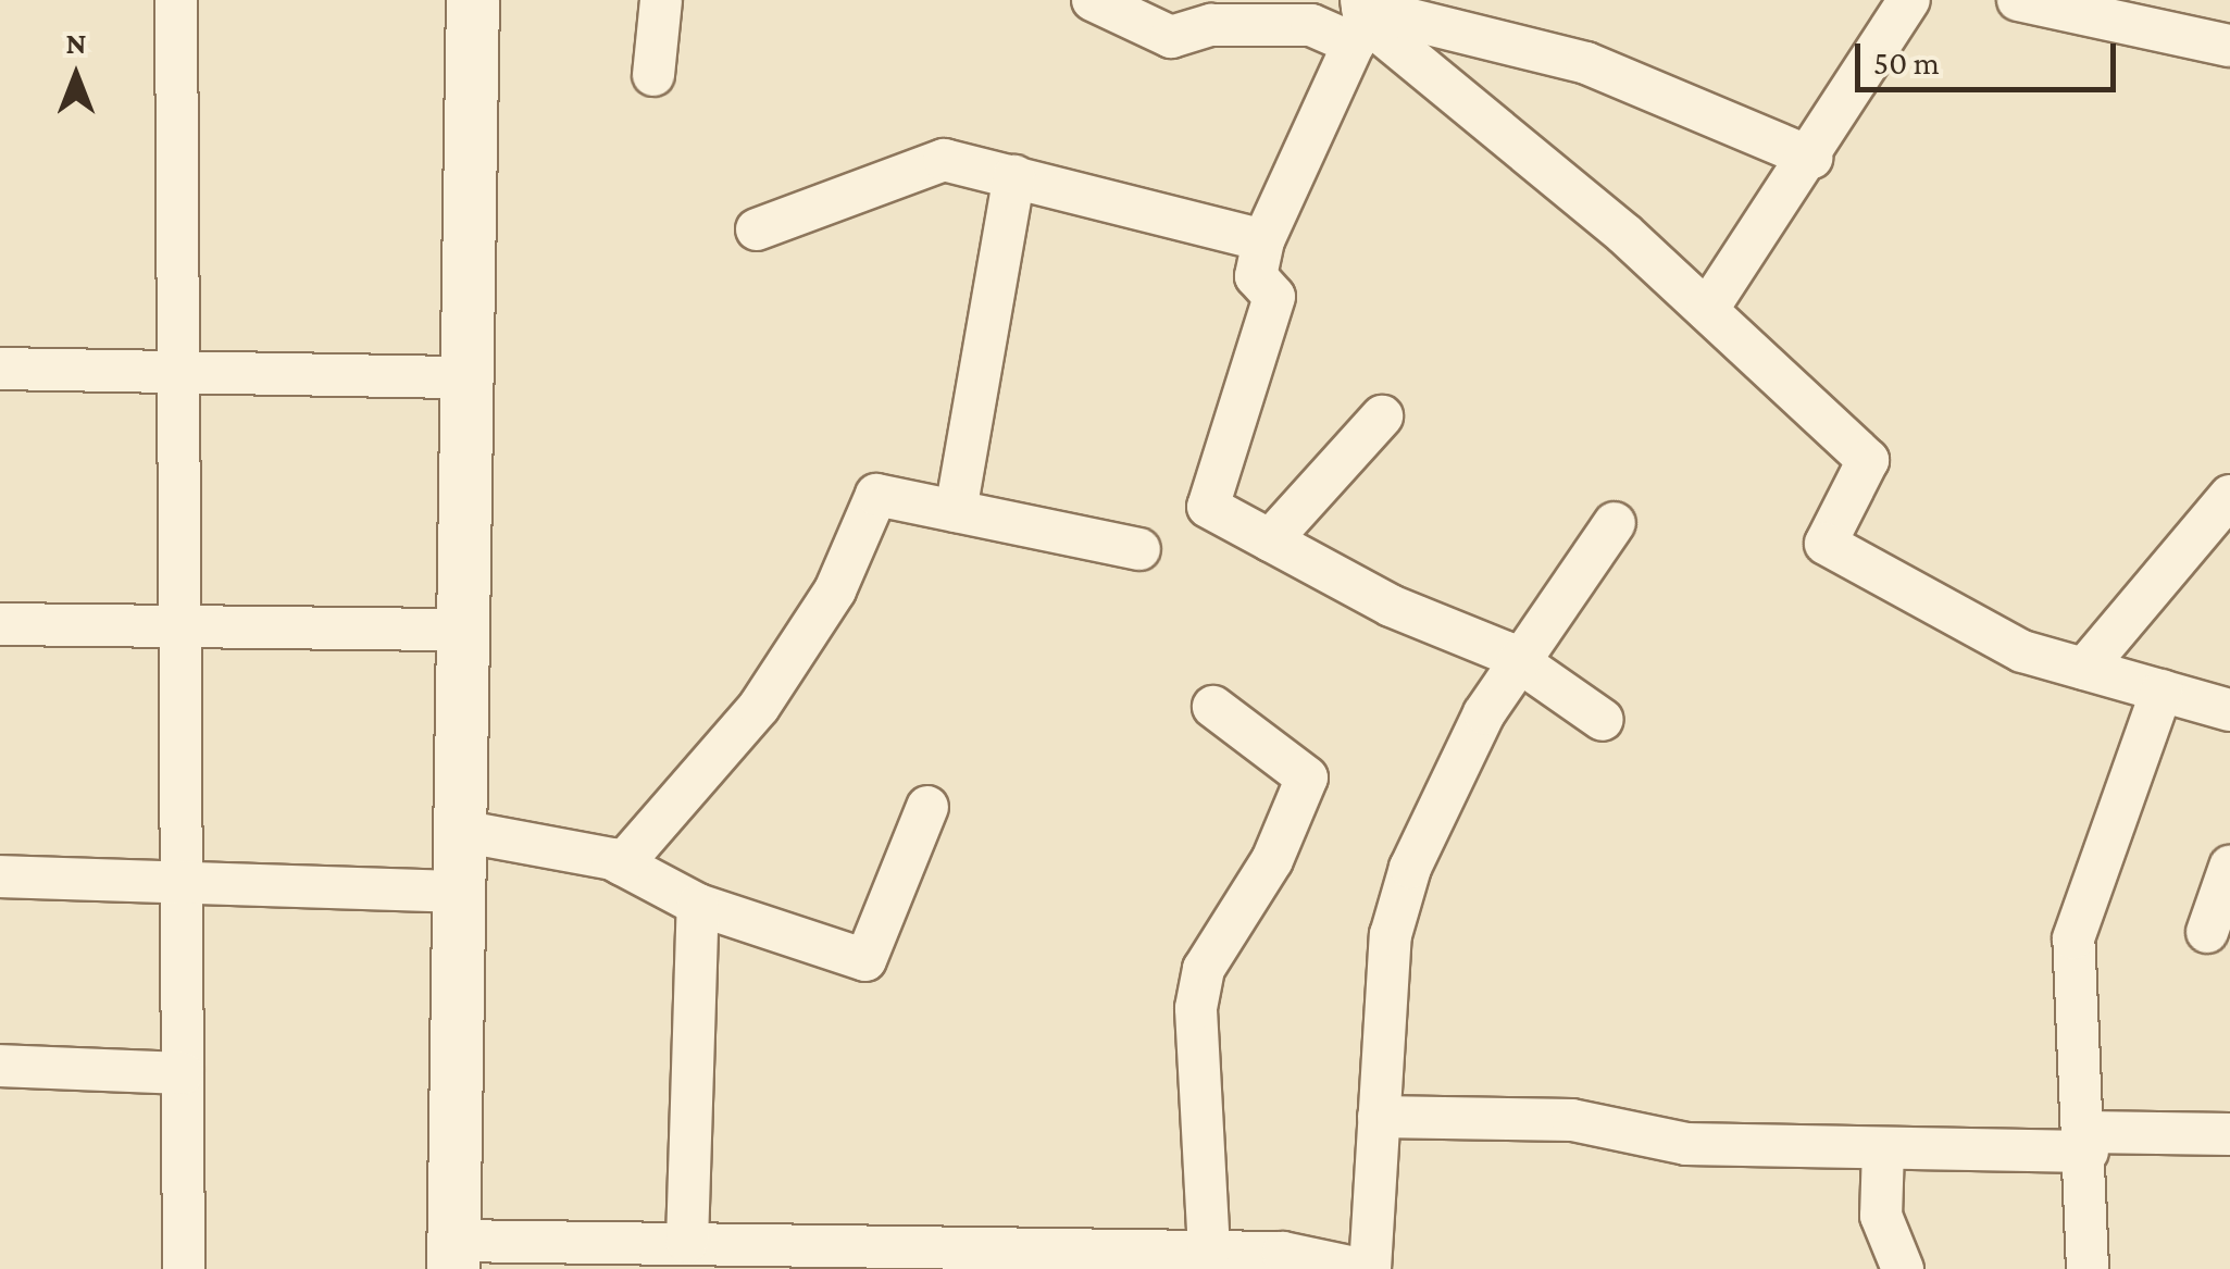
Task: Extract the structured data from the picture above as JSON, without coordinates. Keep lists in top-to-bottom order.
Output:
{
  "scale_bar": "50 m",
  "north": "top"
}
